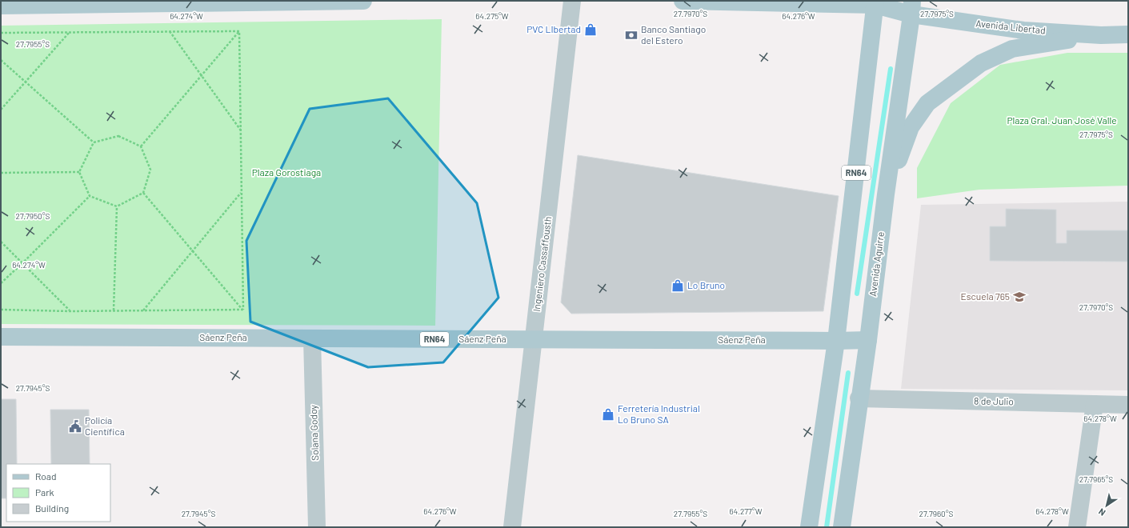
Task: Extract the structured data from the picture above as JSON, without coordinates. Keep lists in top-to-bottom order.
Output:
{
  "streets": {
    "main road": [
      "Avenida Libertad",
      "RN64",
      "Avenida Aguirre",
      "Sáenz Peña"
    ],
    "street": ["Ingeniero Cassaffousth", "8 de Julio", "Solana Godoy"]
  },
  "crossings": [
    ["Avenida Libertad", "RN64"],
    ["Avenida Libertad", "Avenida Aguirre"],
    ["RN64", "Sáenz Peña"],
    ["Ingeniero Cassaffousth", "Sáenz Peña"],
    ["Avenida Aguirre", "Sáenz Peña"],
    ["Avenida Aguirre", "8 de Julio"],
    ["Sáenz Peña", "Solana Godoy"]
  ],
  "parks": ["Plaza Gral. Juan José Valle", "Plaza Gorostiaga"],
  "places": {
    "shop": ["PVC LIbertad", "Lo Bruno", "Ferretería Industrial Lo Bruno SA"],
    "bank": ["Banco Santiago del Estero"],
    "school or university": ["Escuela 765"],
    "public building": ["Policía Científica"]
  },
  "legend": ["Road", "Park", "Building"],
  "north": "bottom left",
  "coordinates": [
    "27.7970°S",
    "27.7975°S",
    "64.274°W",
    "64.275°W",
    "64.276°W",
    "27.7955°S",
    "27.7950°S",
    "27.7945°S",
    "64.278°W",
    "27.7965°S",
    "64.277°W",
    "27.7960°S"
  ]
}
